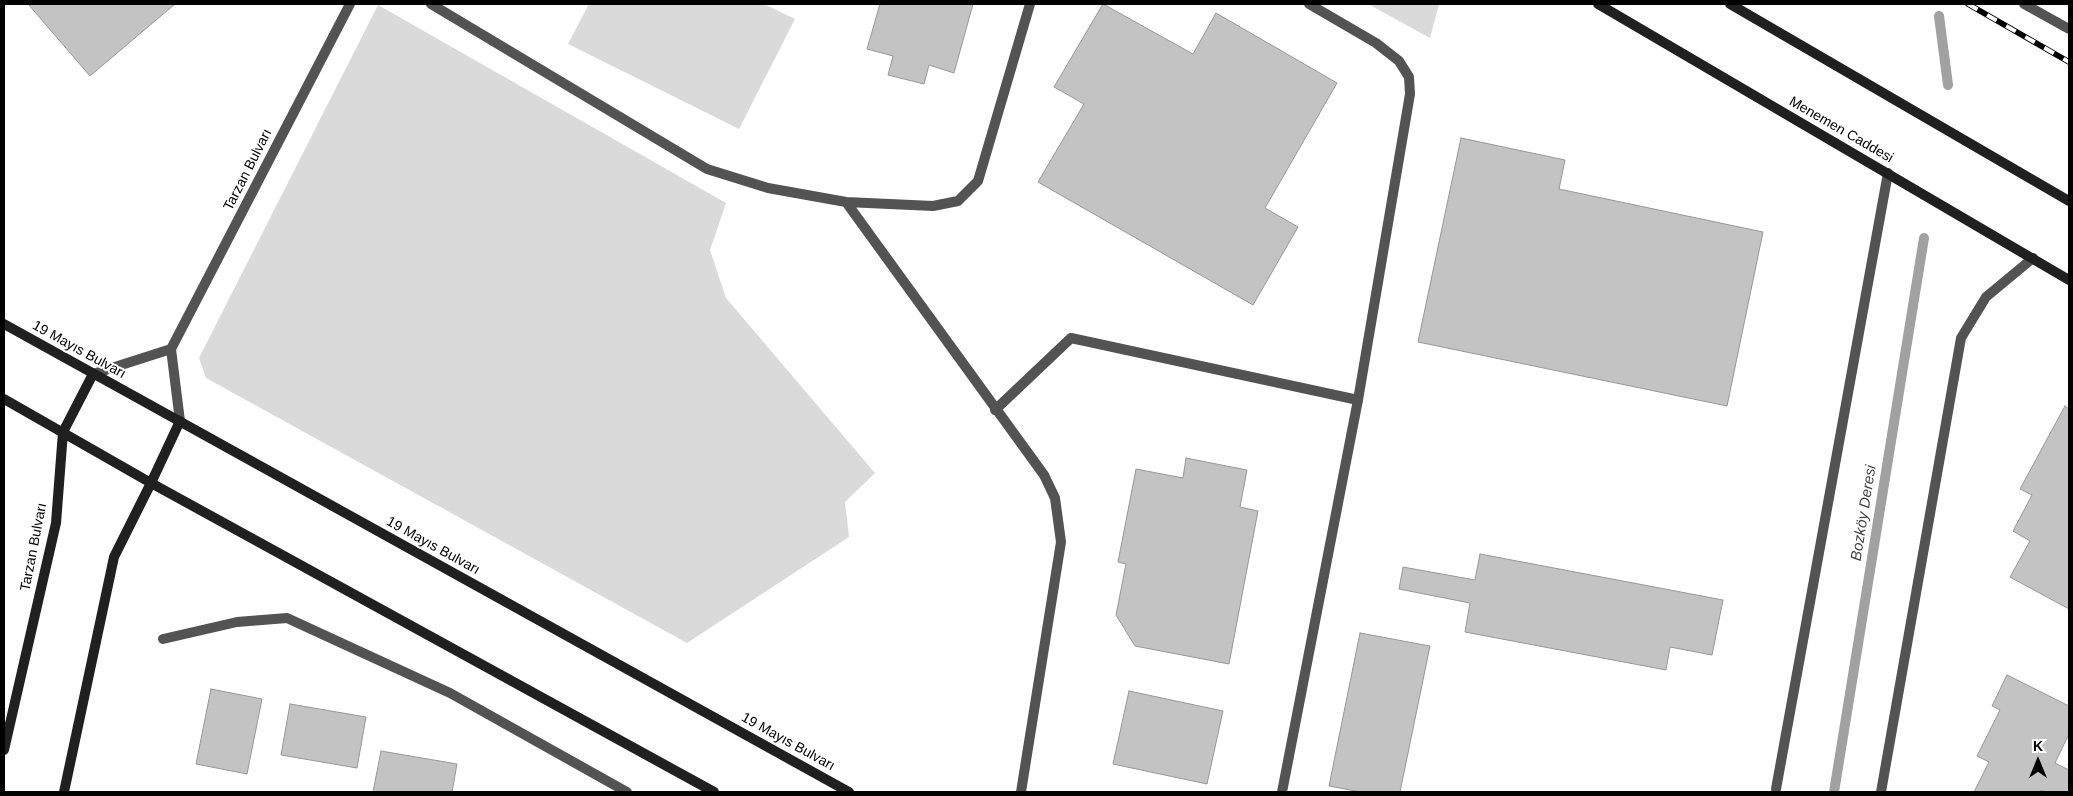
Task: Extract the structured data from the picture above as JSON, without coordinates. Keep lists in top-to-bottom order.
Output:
{
  "streets": {
    "main road": ["Menemen Caddesi", "Tarzan Bulvarı", "19 Mayıs Bulvarı"]
  },
  "crossings": [
    ["Tarzan Bulvarı", "19 Mayıs Bulvarı"]
  ],
  "water": ["Bozköy Deresi"],
  "north": "top"
}
